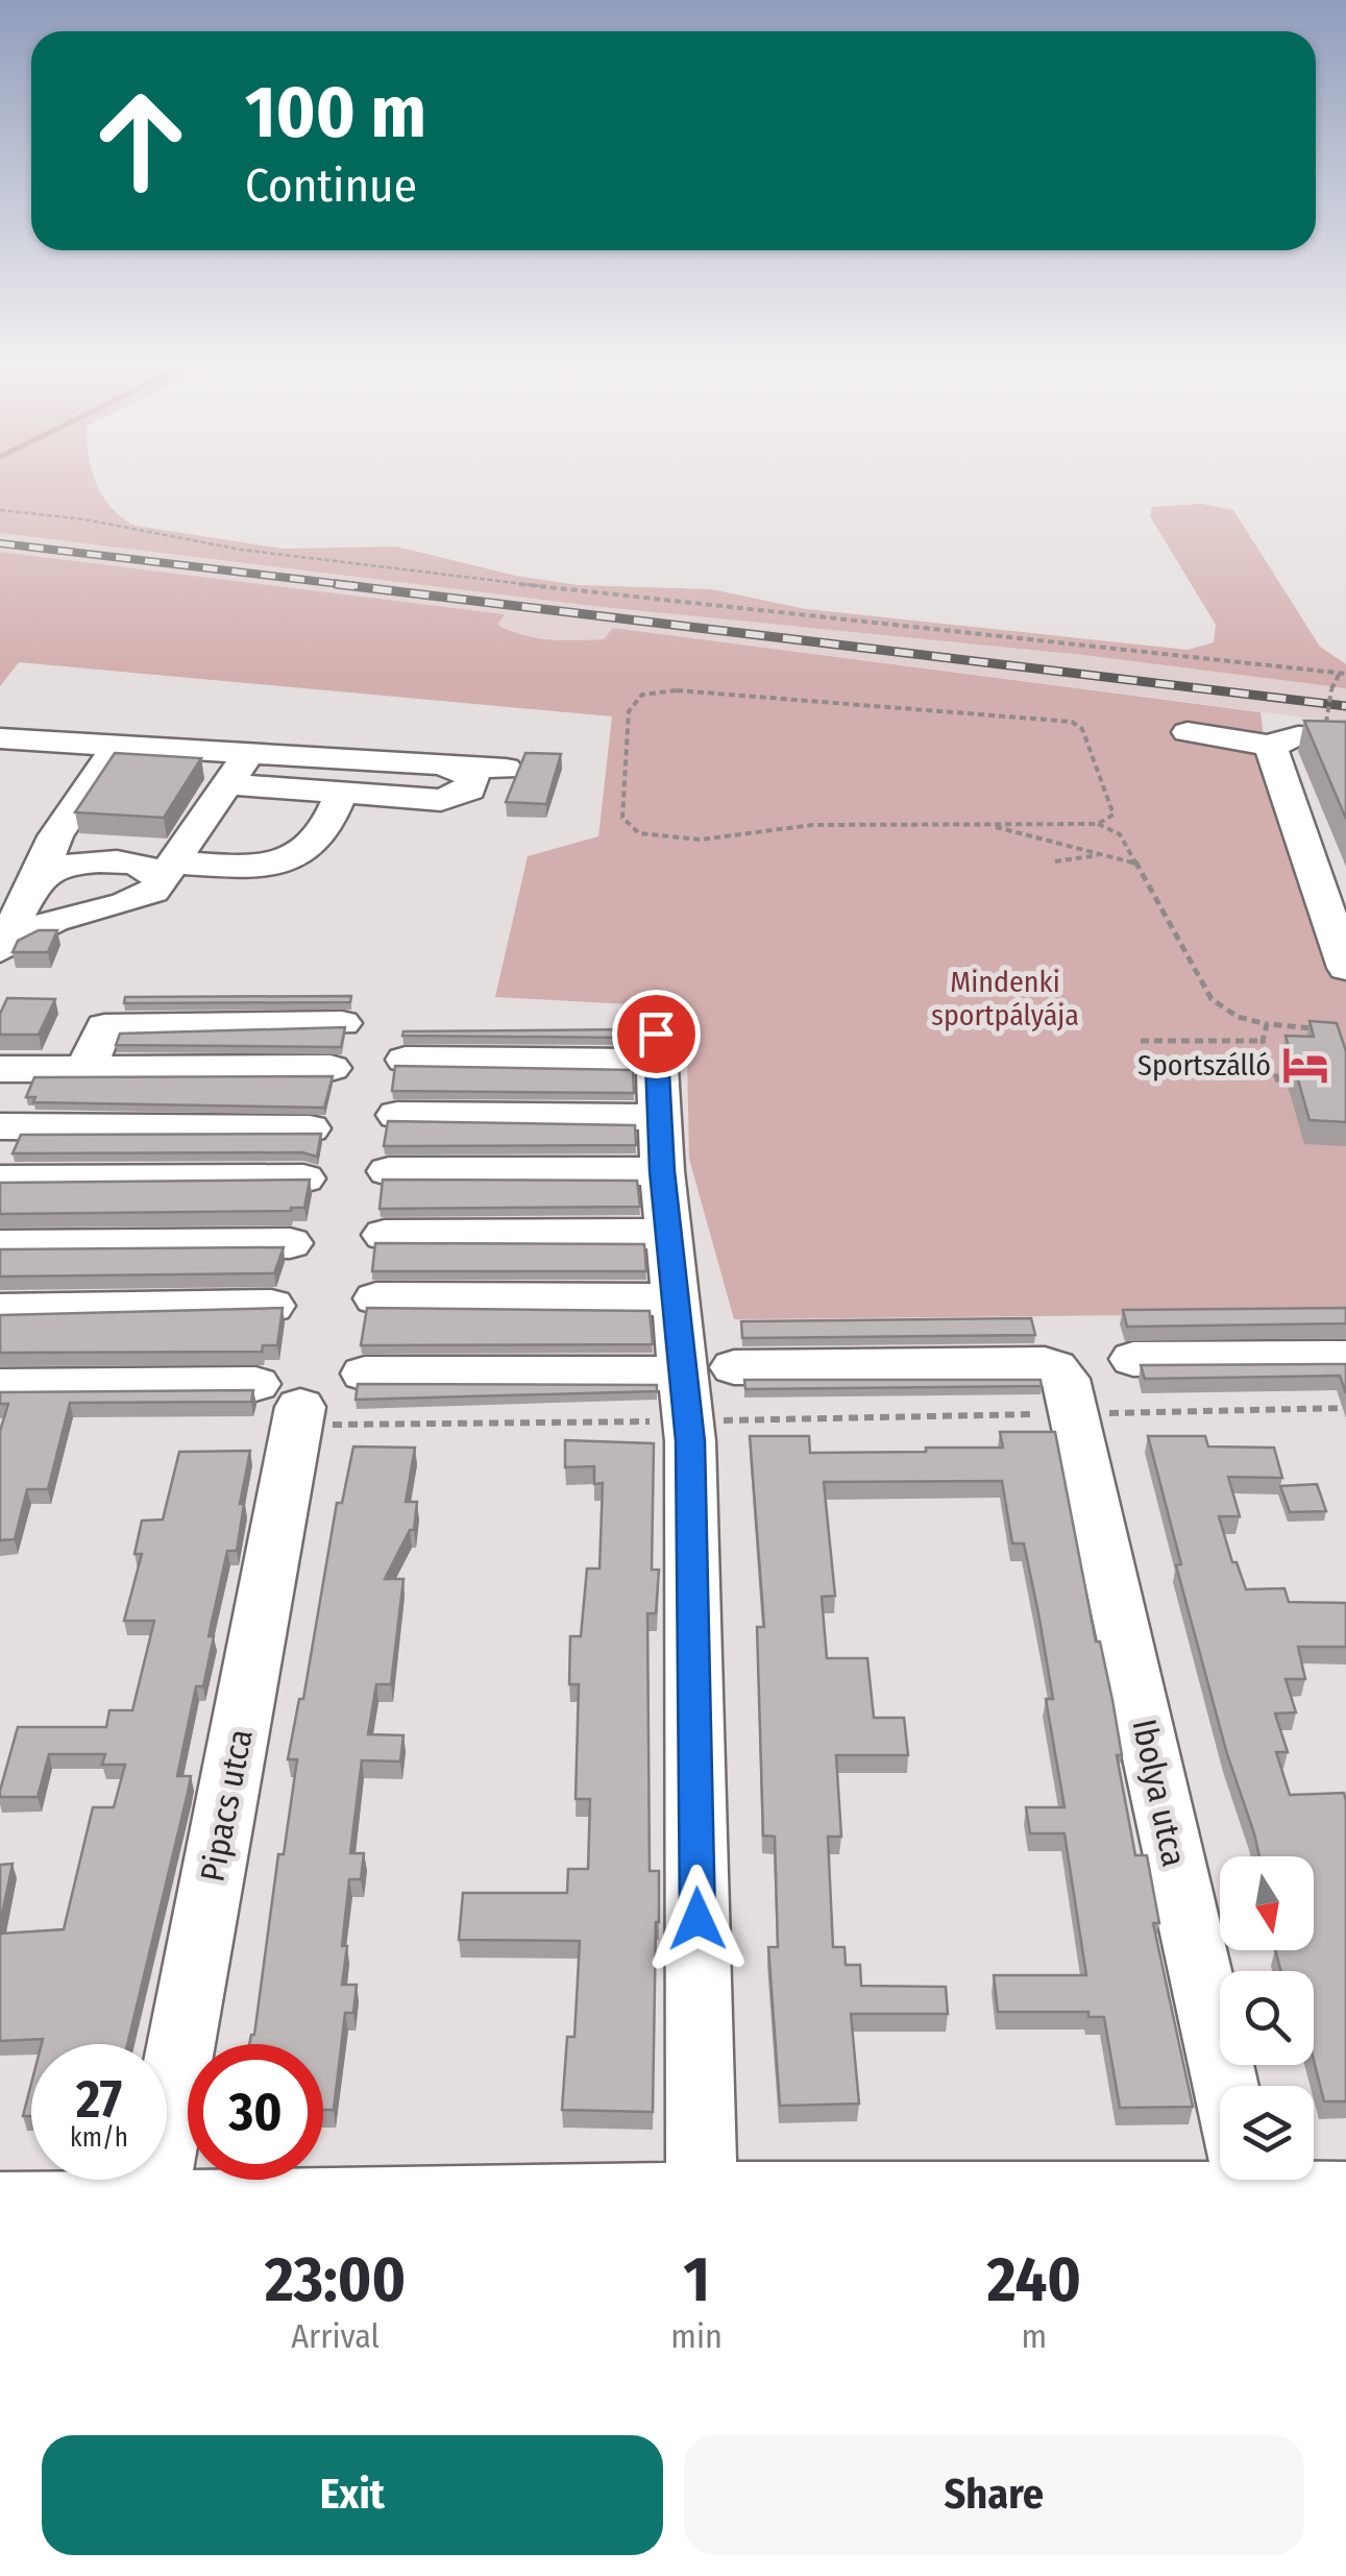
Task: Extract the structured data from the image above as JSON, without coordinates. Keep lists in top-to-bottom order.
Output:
{
  "streets": {
    "street": ["Ibolya utca", "Pipacs utca"]
  },
  "parks": ["Mindenki sportpályája"],
  "places": {
    "hotel": ["Sportszálló"]
  },
  "north": "bottom",
  "page": {
    "turn": ["100 m", "Continue"],
    "speed": "27 km/h",
    "limit": "30",
    "eta": [
      "23:00",
      "Arrival",
      "1",
      "min",
      "240",
      "m"
    ],
    "buttons": ["Exit", "Share"]
  }
}
